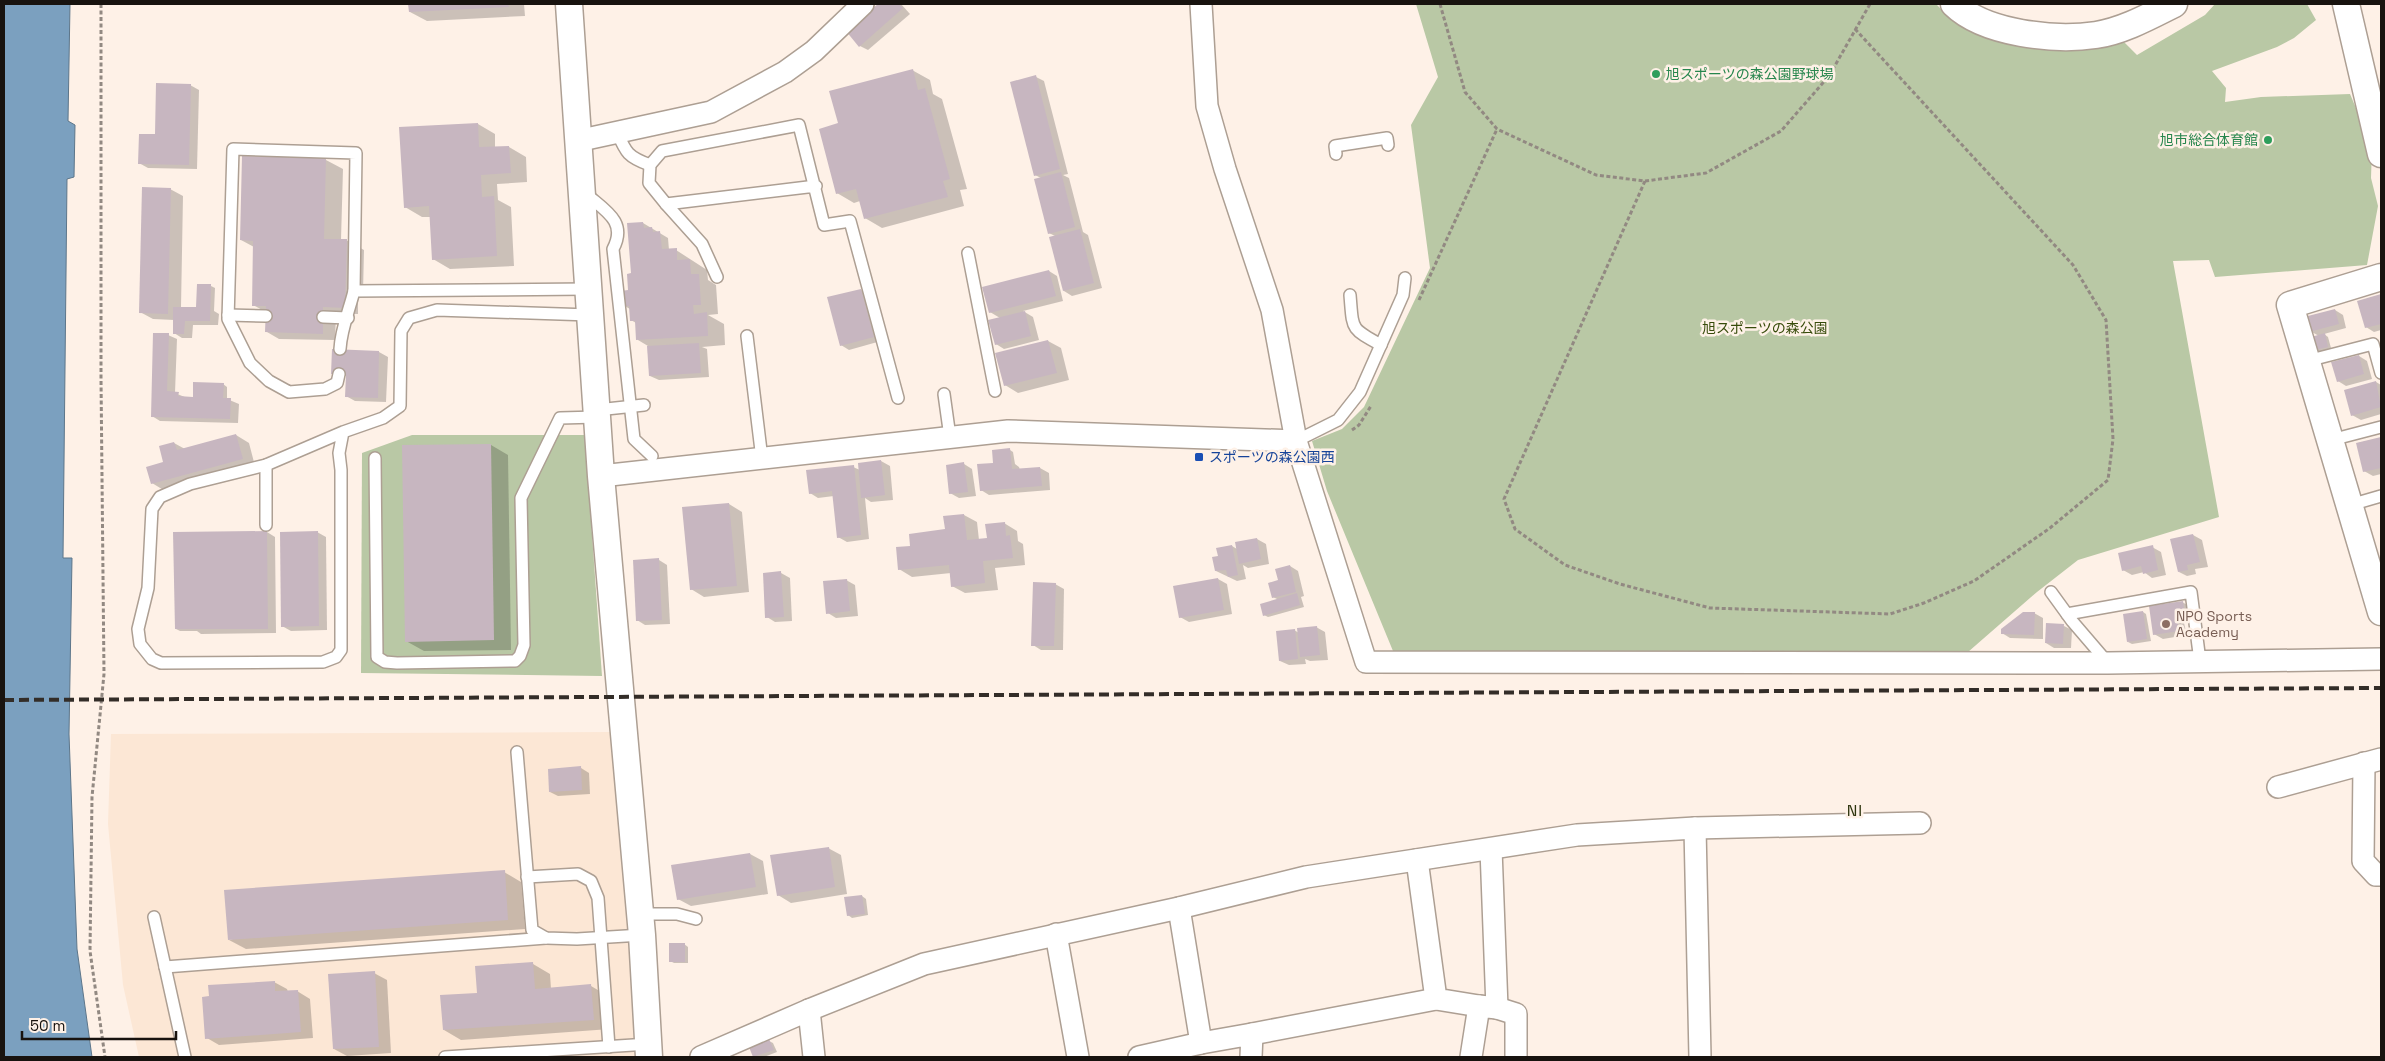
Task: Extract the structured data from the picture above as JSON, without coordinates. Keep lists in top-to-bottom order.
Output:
{
  "districts": ["NI"],
  "parks": ["旭スポーツの森公園"],
  "places": {
    "other": ["旭スポーツの森公園野球場", "旭市総合体育館", "NPO Sports Academy"],
    "transit": ["スポーツの森公園西"]
  },
  "scale_bar": "50 m"
}
